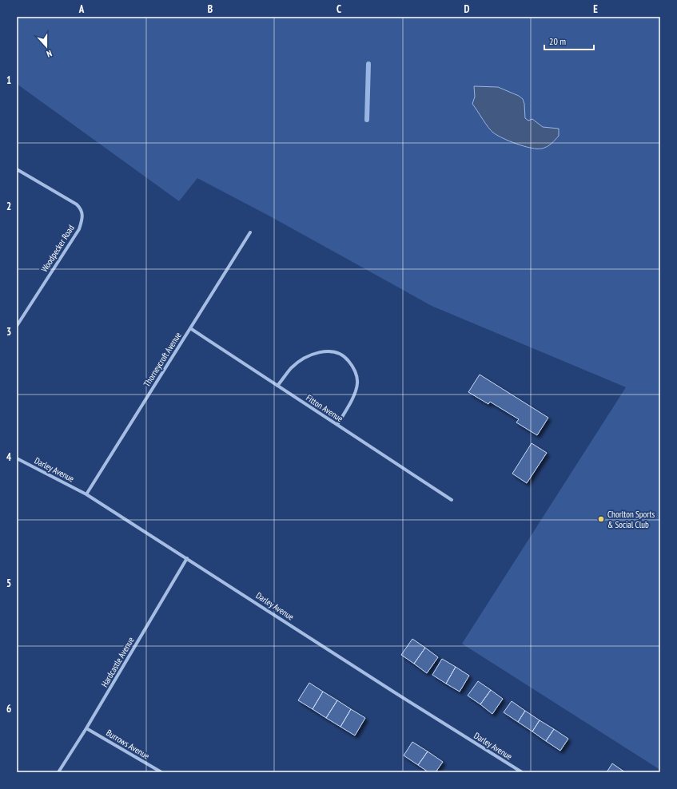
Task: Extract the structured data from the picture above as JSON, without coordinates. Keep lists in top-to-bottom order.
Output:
{
  "streets": {
    "street": [
      "Woodpecker Road",
      "Thorneycroft Avenue",
      "Fitton Avenue",
      "Darley Avenue",
      "Hardcastle Avenue",
      "Burrows Avenue"
    ]
  },
  "crossings": [
    ["Thorneycroft Avenue", "Fitton Avenue"],
    ["Thorneycroft Avenue", "Darley Avenue"],
    ["Darley Avenue", "Hardcastle Avenue"],
    ["Hardcastle Avenue", "Burrows Avenue"]
  ],
  "places": ["Chorlton Sports & Social Club"],
  "scale_bar": "20 m",
  "north": "bottom",
  "grid": {
    "columns": [
      "A",
      "B",
      "C",
      "D",
      "E"
    ],
    "rows": [
      "1",
      "2",
      "3",
      "4",
      "5",
      "6"
    ]
  }
}
